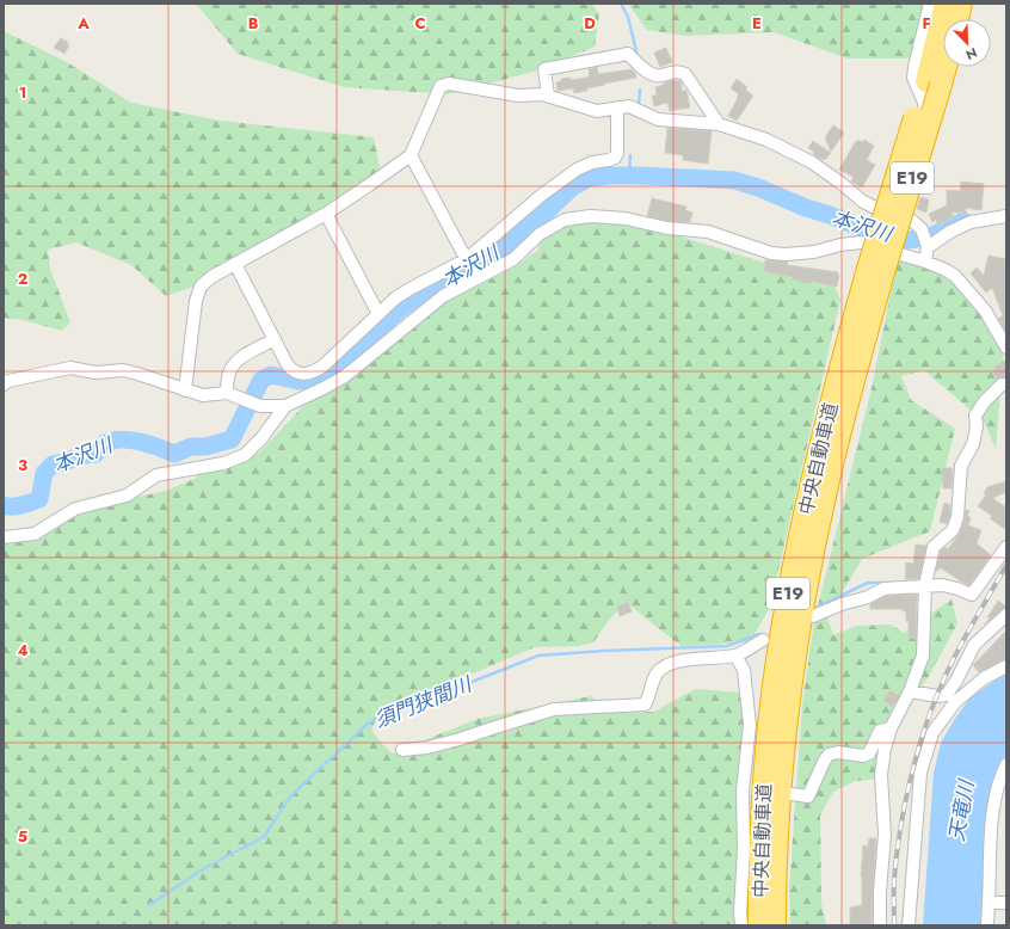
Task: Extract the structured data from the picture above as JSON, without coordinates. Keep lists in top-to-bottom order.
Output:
{
  "streets": {
    "highway": ["E19", "中央自動車道"]
  },
  "water": ["本沢川", "須門狭間川", "天竜川"],
  "north": "bottom right",
  "grid": {
    "columns": [
      "A",
      "B",
      "C",
      "D",
      "E",
      "F"
    ],
    "rows": [
      "1",
      "2",
      "3",
      "4",
      "5"
    ]
  }
}
